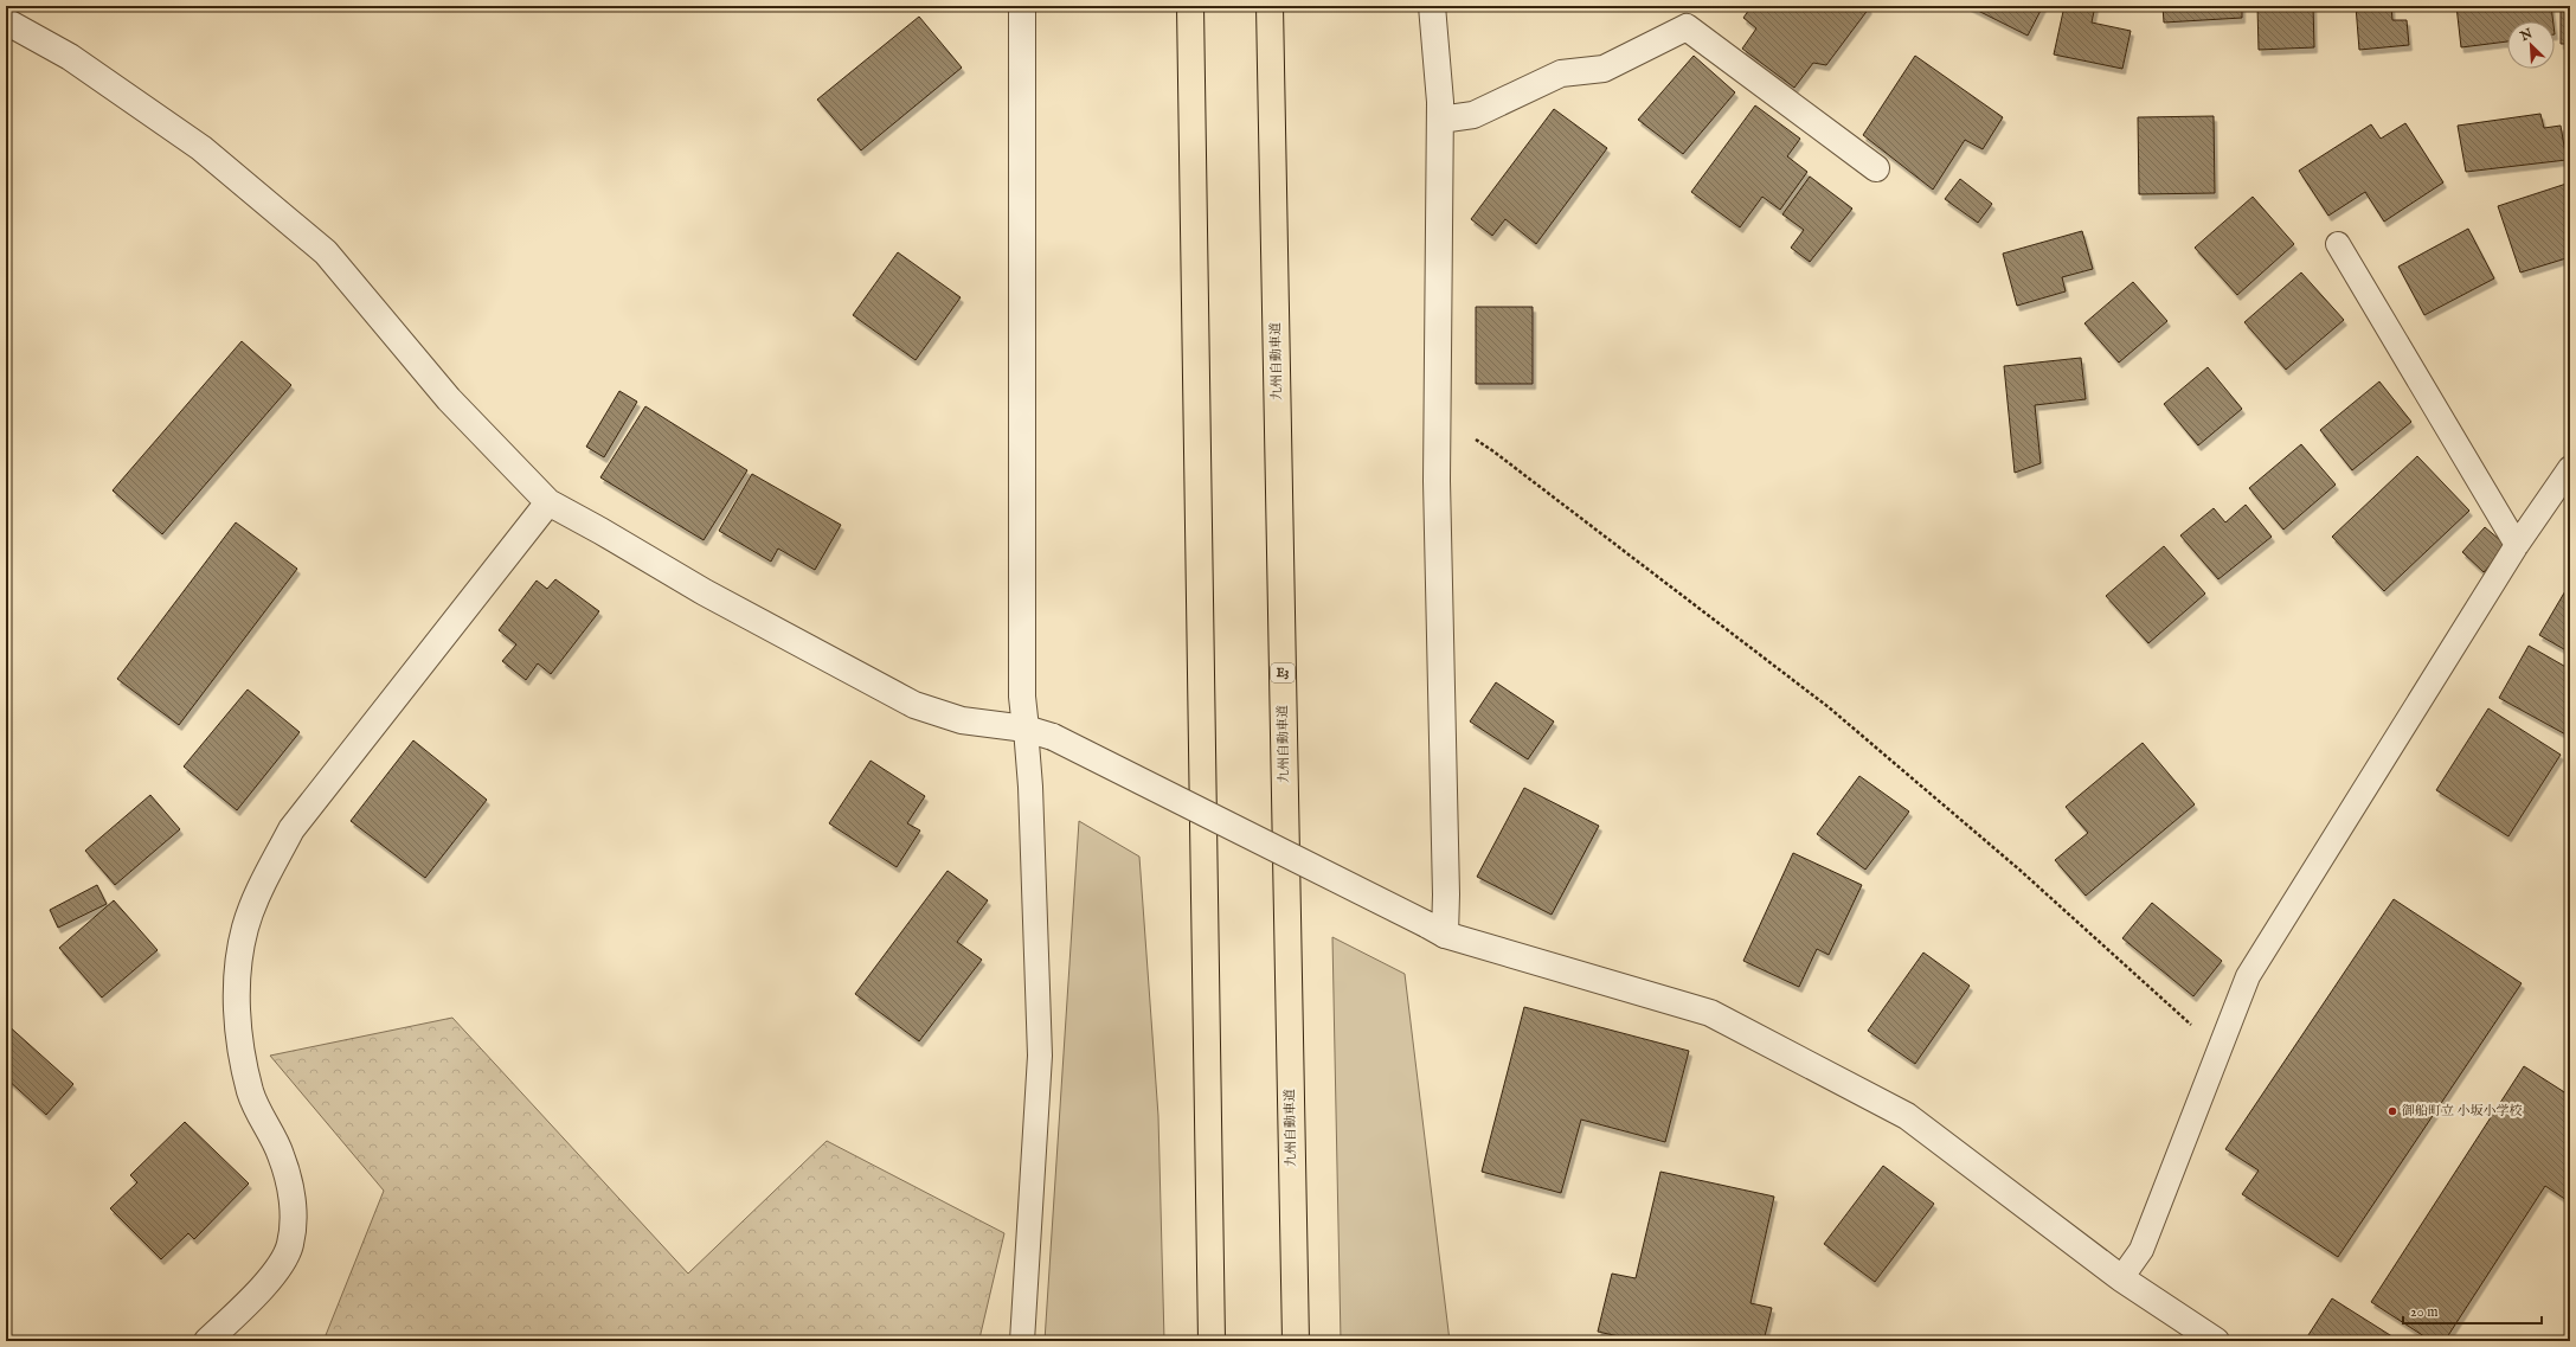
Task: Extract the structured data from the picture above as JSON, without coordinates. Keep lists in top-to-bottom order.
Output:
{
  "streets": {
    "highway": ["九州自動車道", "E3"]
  },
  "places": ["御船町立 小坂小学校"],
  "scale_bar": "20 m",
  "north": "top left"
}
